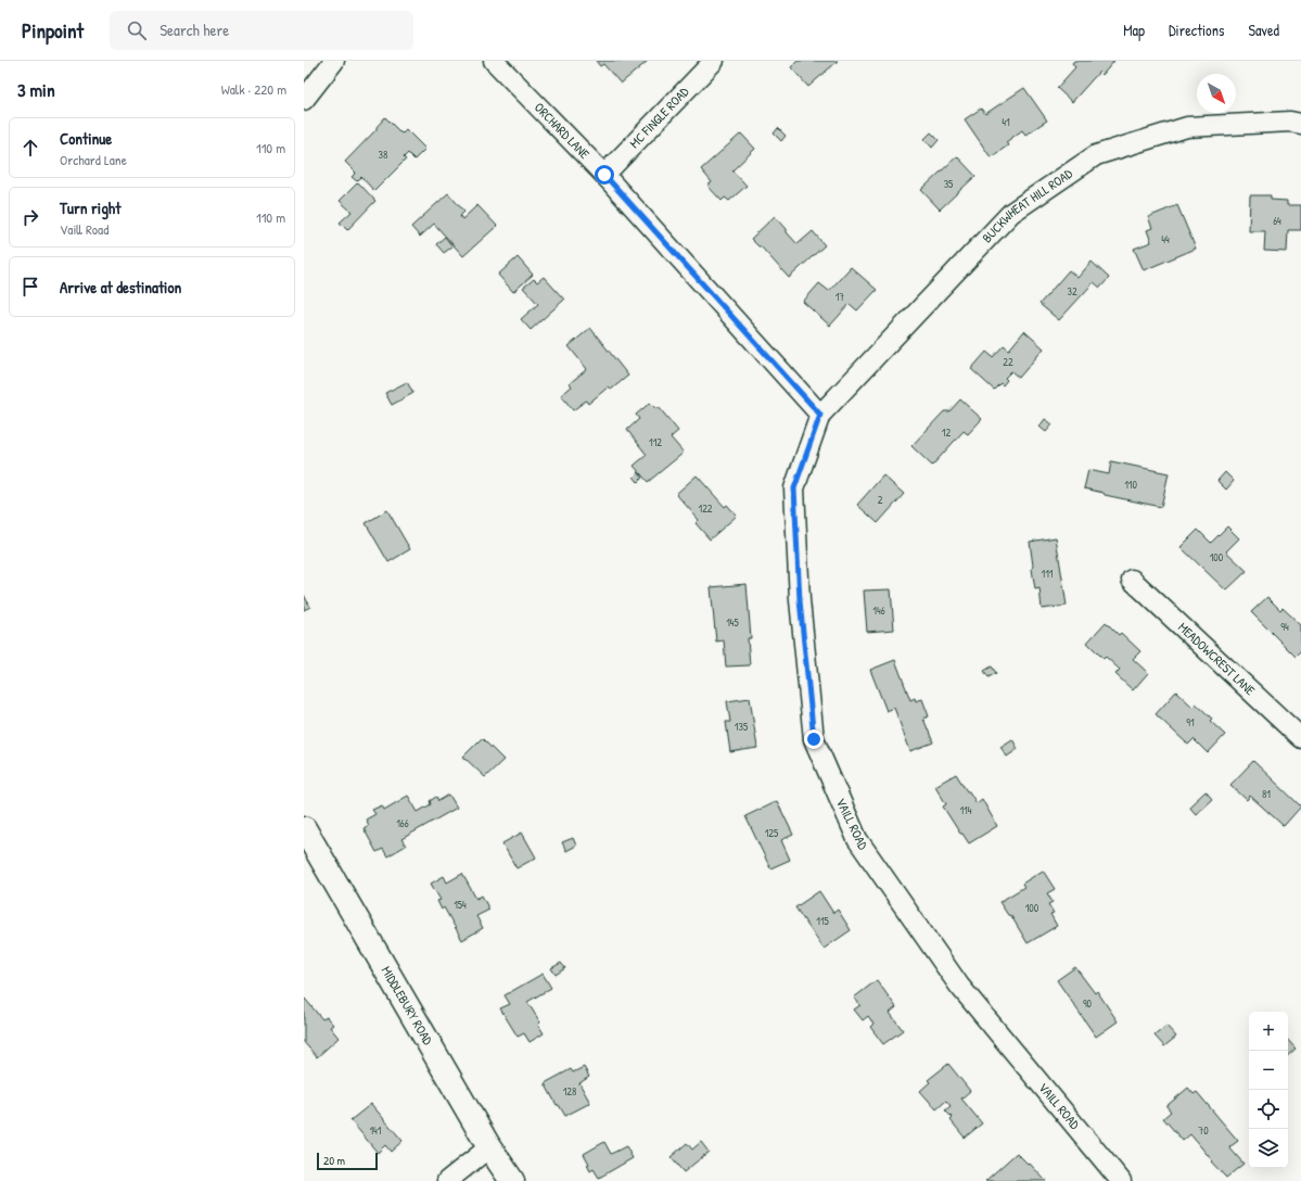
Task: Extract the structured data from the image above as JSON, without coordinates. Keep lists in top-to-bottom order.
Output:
{
  "streets": {
    "street": [
      "MC FINGLE ROAD",
      "ORCHARD LANE",
      "BUCKWHEAT HILL ROAD",
      "MEADOWCREST LANE",
      "VAILL ROAD",
      "MIDDLEBURY ROAD"
    ]
  },
  "crossings": [
    ["MC FINGLE ROAD", "ORCHARD LANE"],
    ["ORCHARD LANE", "BUCKWHEAT HILL ROAD"],
    ["ORCHARD LANE", "VAILL ROAD"],
    ["BUCKWHEAT HILL ROAD", "VAILL ROAD"]
  ],
  "house_numbers": [
    "41",
    "38",
    "35",
    "64",
    "44",
    "32",
    "17",
    "22",
    "12",
    "112",
    "110",
    "2",
    "122",
    "100",
    "111",
    "146",
    "145",
    "94",
    "91",
    "135",
    "81",
    "114",
    "166",
    "125",
    "154",
    "100",
    "115",
    "90",
    "128",
    "141",
    "70"
  ],
  "scale_bar": "20 m",
  "north": "bottom right",
  "page": {
    "header": "Pinpoint",
    "search": "Search here",
    "nav": ["Map", "Directions", "Saved"],
    "heading": ["3 min", "Walk · 220 m"],
    "list": [
      ["Continue", "Orchard Lane", "110 m"],
      ["Turn right", "Vaill Road", "110 m"],
      "Arrive at destination"
    ],
    "map_buttons": ["+", "−"],
    "scale": "20 m"
  }
}
